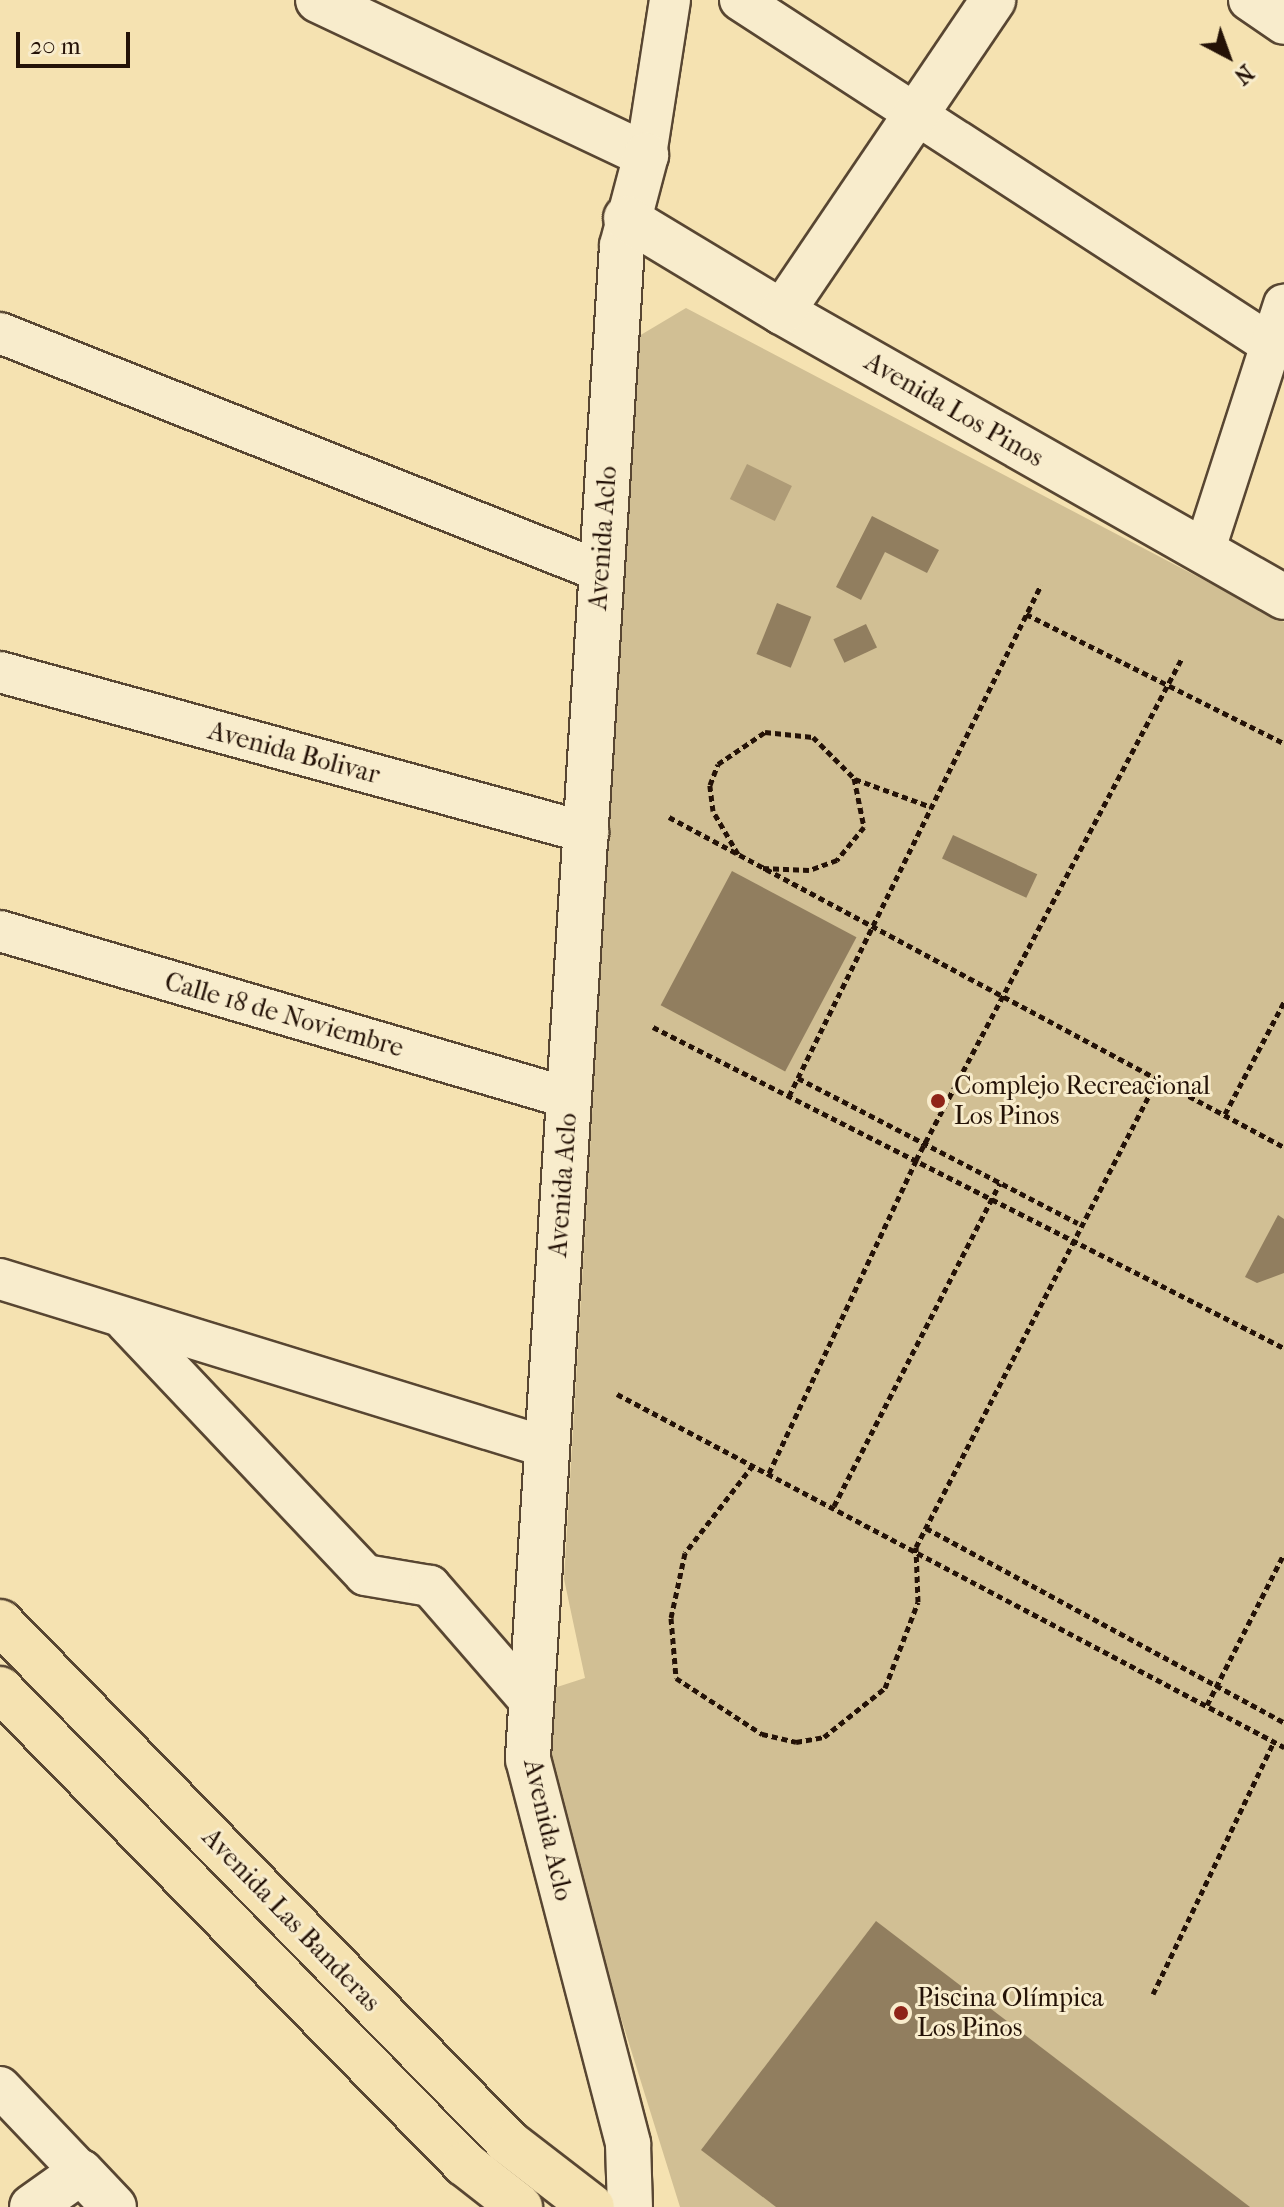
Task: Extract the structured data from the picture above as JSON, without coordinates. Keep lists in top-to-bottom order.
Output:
{
  "streets": {
    "main road": ["Avenida Los Pinos", "Avenida Aclo", "Avenida Las Banderas"],
    "street": ["Avenida Bolivar", "Calle 18 de Noviembre"]
  },
  "crossings": [
    ["Avenida Los Pinos", "Avenida Aclo"],
    ["Avenida Aclo", "Avenida Bolivar"],
    ["Avenida Aclo", "Calle 18 de Noviembre"]
  ],
  "places": ["Complejo Recreacional Los Pinos", "Piscina Olímpica Los Pinos"],
  "scale_bar": "20 m",
  "north": "bottom right"
}
